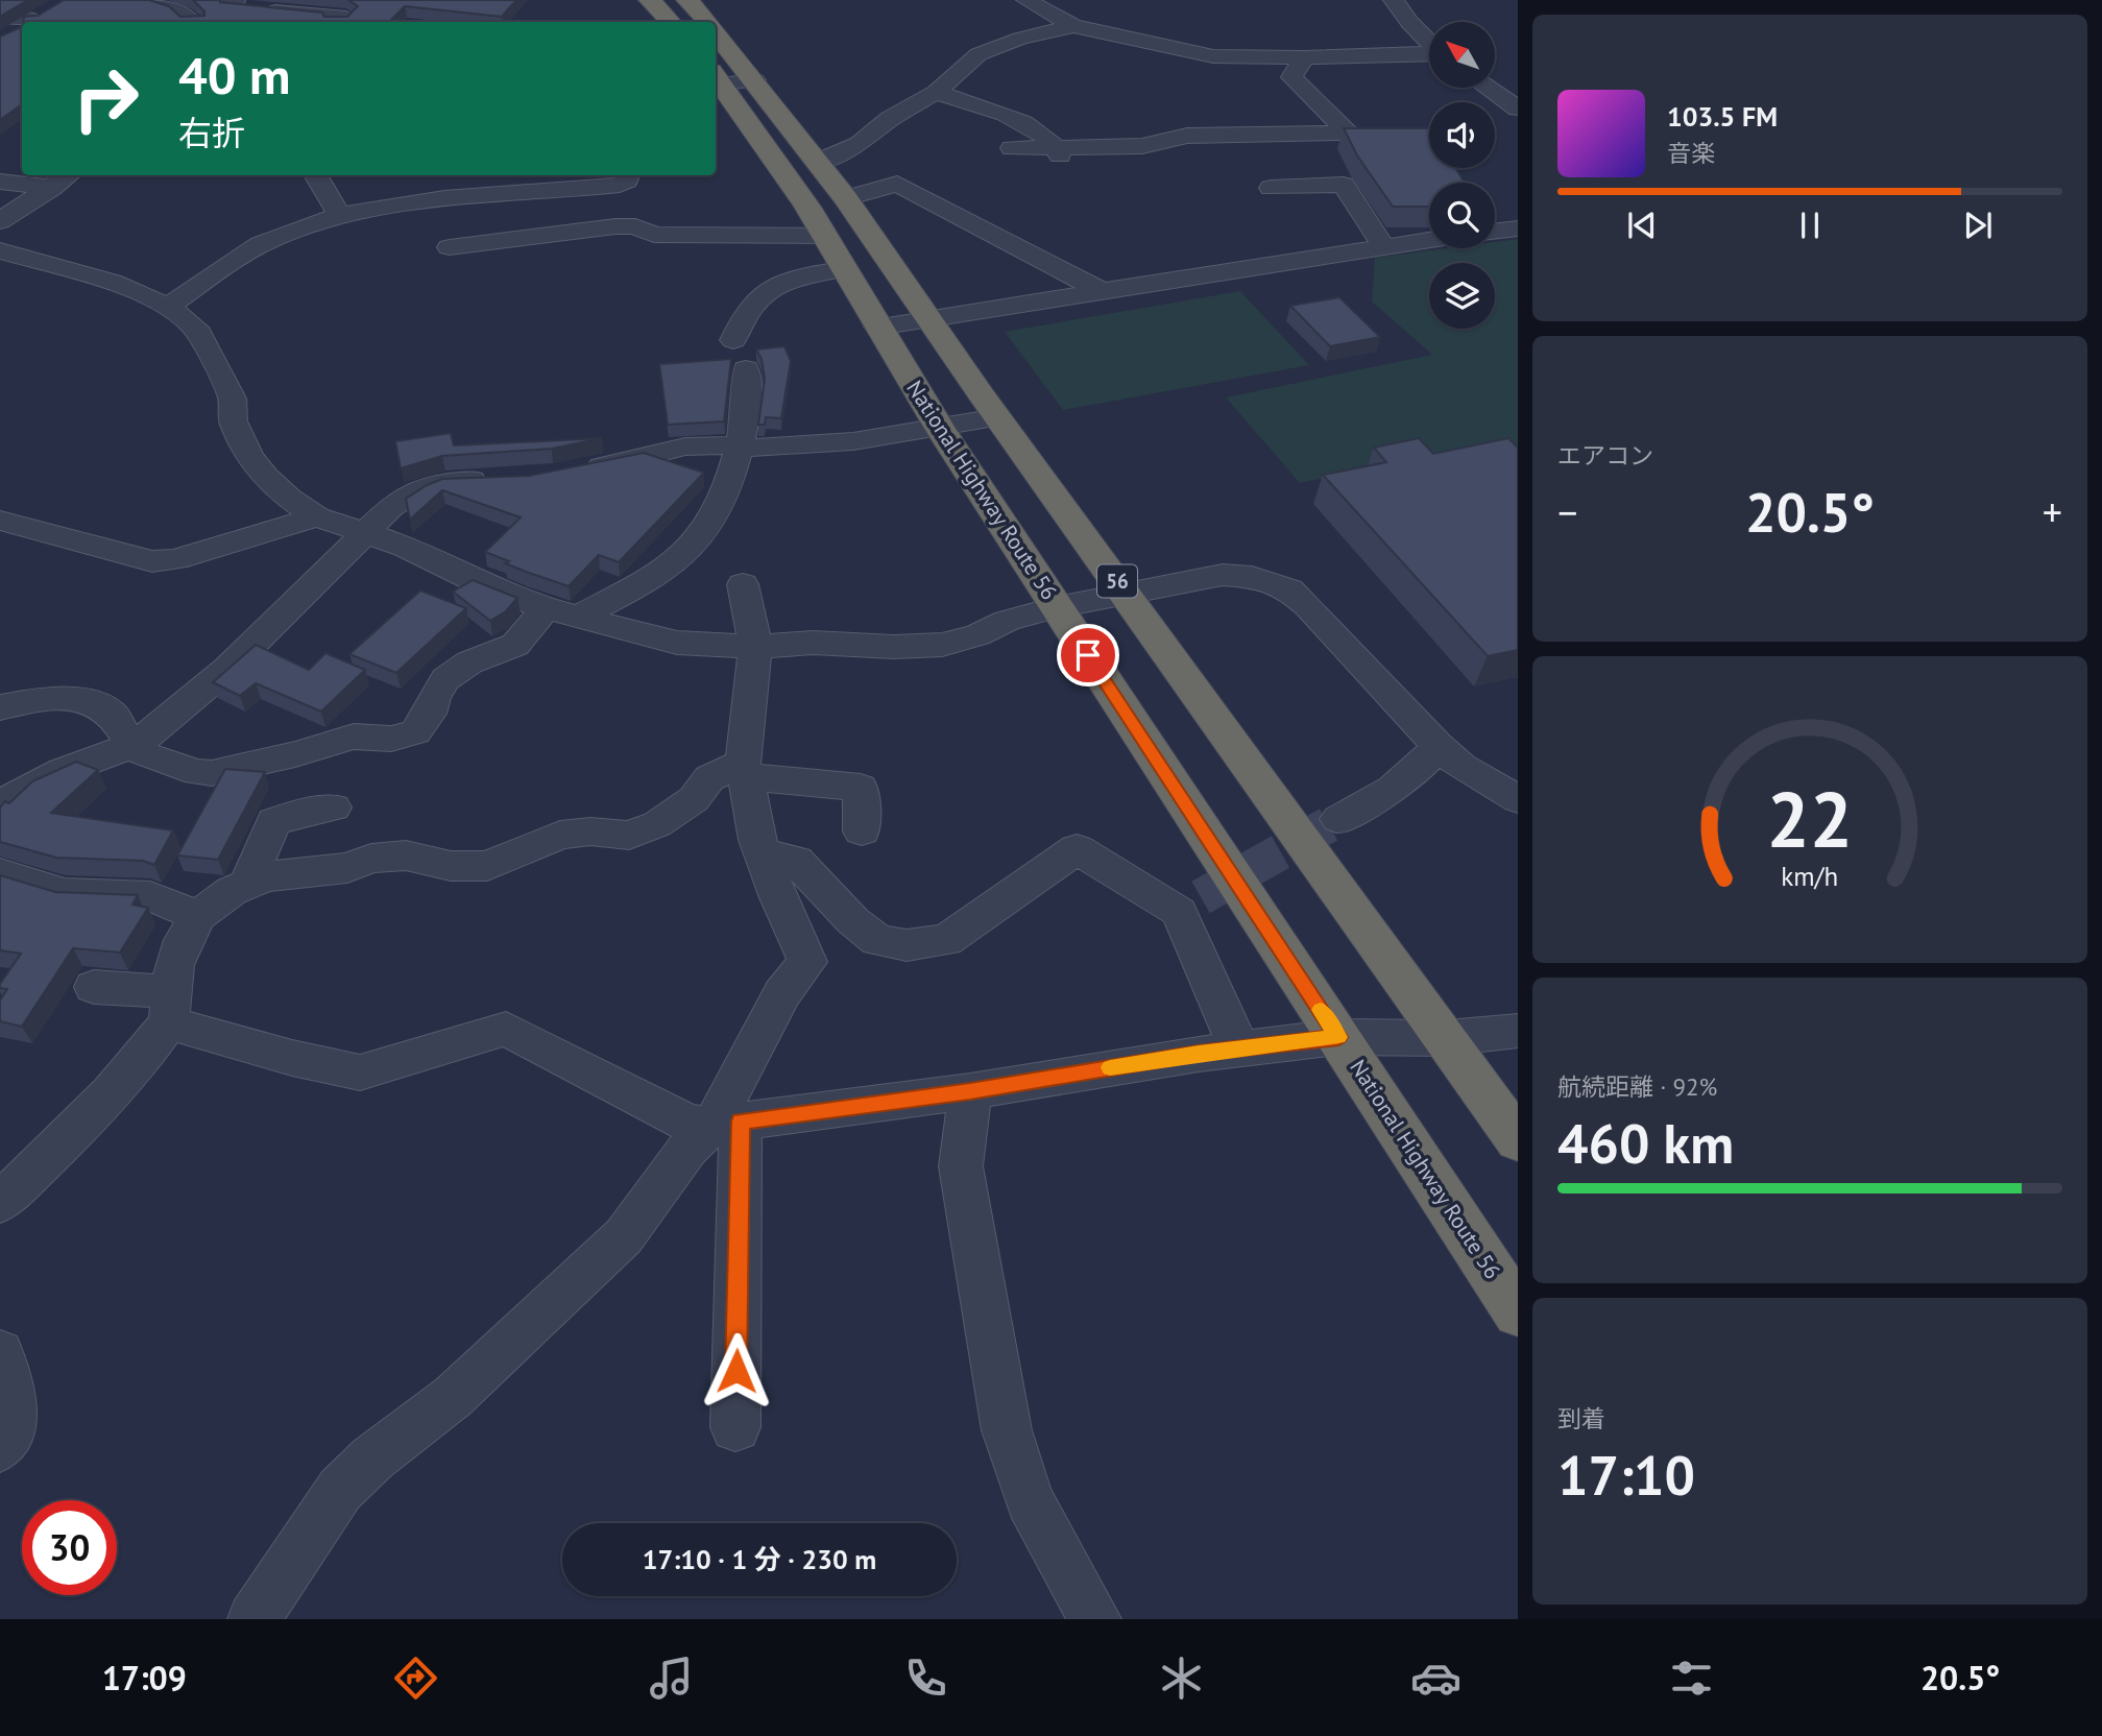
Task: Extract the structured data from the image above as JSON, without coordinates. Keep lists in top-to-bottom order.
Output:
{
  "streets": {
    "highway": ["National Highway Route 56", "56"]
  },
  "north": "top left",
  "page": {
    "turn": ["40 m", "右折"],
    "song": ["103.5 FM", "音楽"],
    "tile": [
      "エアコン",
      ["航続距離 · 92%", "460 km"],
      ["到着", "17:10"]
    ],
    "heat": ["−", "20.5°", "+"],
    "limit": "30",
    "trip": "17:10 · 1 分 · 230 m",
    "tabs": ["17:09", "20.5°"],
    "gauge": ["22", "km/h"]
  }
}
